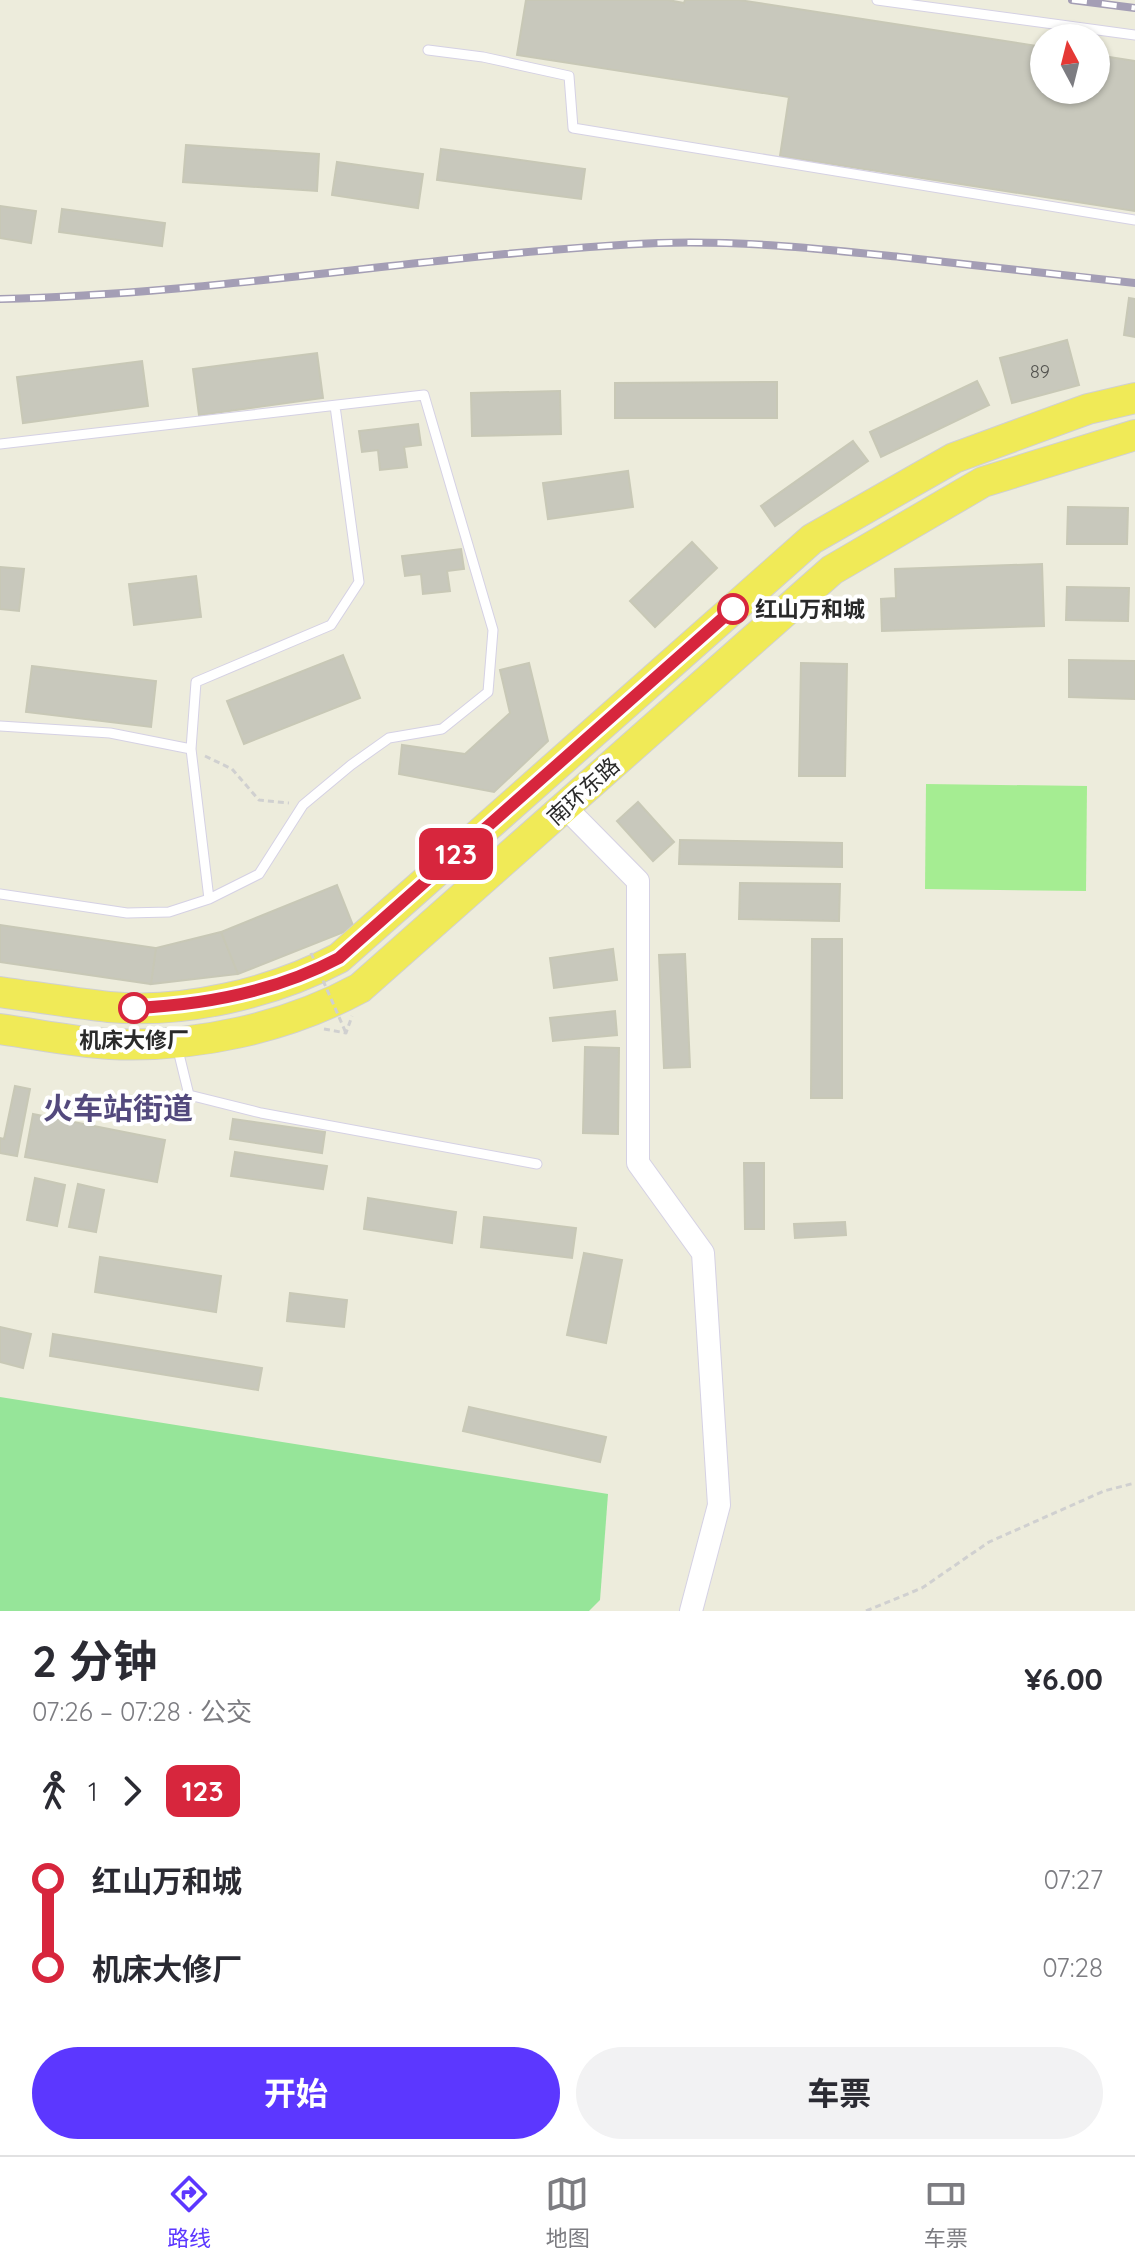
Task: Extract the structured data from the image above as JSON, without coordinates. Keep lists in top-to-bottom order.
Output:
{
  "streets": {
    "highway": ["南环东路"]
  },
  "districts": ["火车站街道"],
  "places": ["红山万和城", "机床大修厂"],
  "lines": ["bus line 123"],
  "house_numbers": ["89"],
  "north": "top",
  "page": {
    "on_map": "123",
    "heading": ["2 分钟", "07:26 – 07:28 · 公交", "¥6.00"],
    "legs": ["1", "123"],
    "list": [
      {
        "name": "红山万和城",
        "value": "07:27"
      },
      {
        "name": "机床大修厂",
        "value": "07:28"
      }
    ],
    "buttons": ["开始", "车票"],
    "tabs": ["路线", "地图", "车票"]
  }
}
